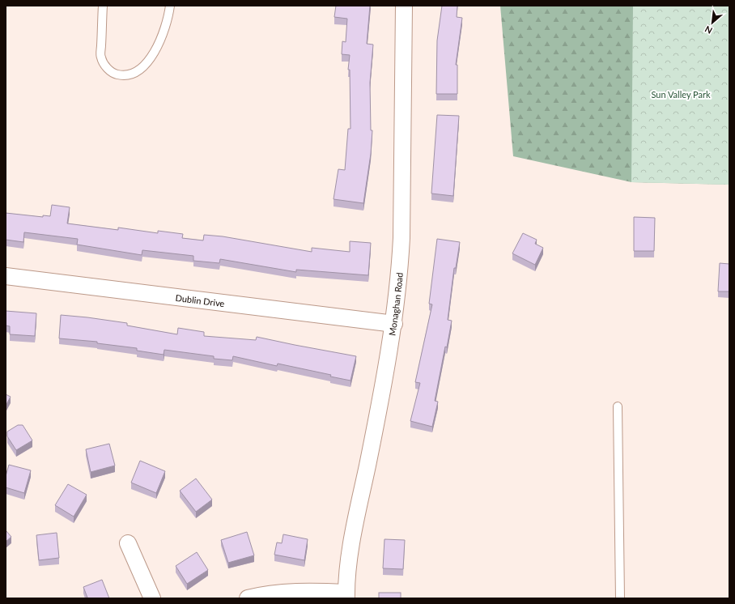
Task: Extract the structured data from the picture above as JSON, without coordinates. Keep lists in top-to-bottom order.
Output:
{
  "streets": {
    "street": ["Dublin Drive", "Monaghan Road"]
  },
  "crossings": [
    ["Dublin Drive", "Monaghan Road"]
  ],
  "parks": ["Sun Valley Park"],
  "north": "bottom left"
}
